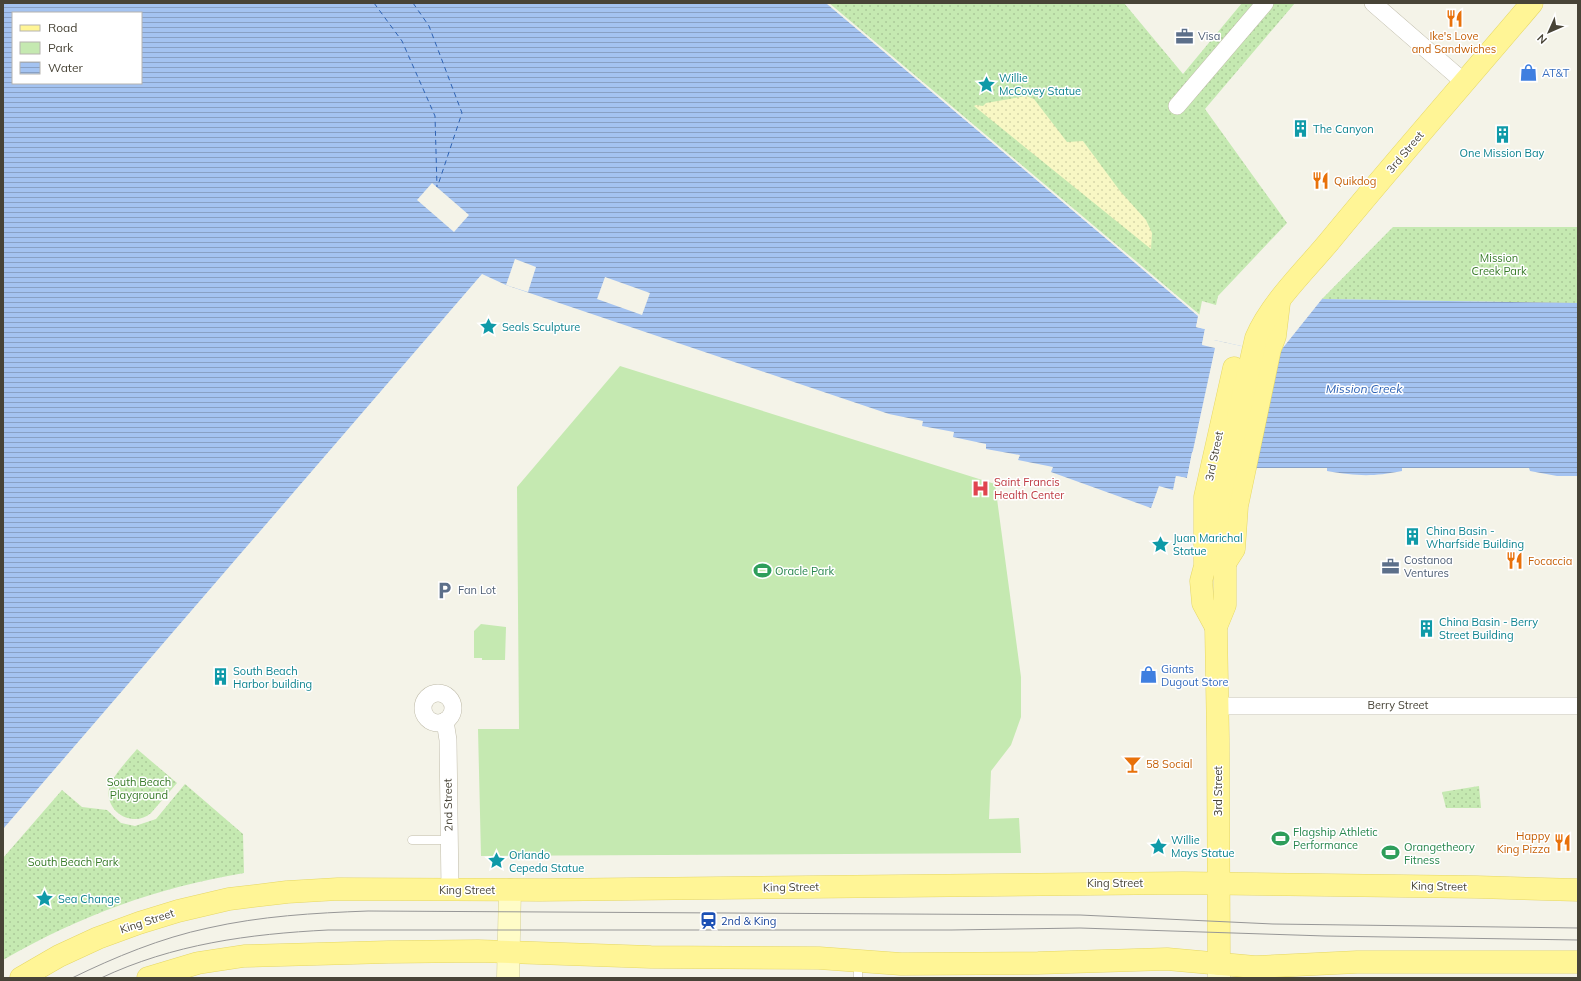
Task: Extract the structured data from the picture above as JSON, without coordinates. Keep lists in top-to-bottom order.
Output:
{
  "streets": {
    "main road": ["3rd Street", "King Street"],
    "street": ["Berry Street", "2nd Street"]
  },
  "crossings": [
    ["3rd Street", "Berry Street"],
    ["3rd Street", "King Street"],
    ["2nd Street", "King Street"]
  ],
  "water": ["Mission Creek"],
  "parks": ["Mission Creek Park", "South Beach Playground", "South Beach Park"],
  "places": {
    "restaurant": [
      "Ike's Love and Sandwiches",
      "Quikdog",
      "Focaccia",
      "Happy King Pizza"
    ],
    "office": ["Visa", "Costanoa Ventures"],
    "shop": ["AT&T", "Giants Dugout Store"],
    "place": [
      "Willie McCovey Statue",
      "Seals Sculpture",
      "Juan Marichal Statue",
      "Willie Mays Statue",
      "Orlando Cepeda Statue",
      "Sea Change"
    ],
    "building": [
      "The Canyon",
      "One Mission Bay",
      "China Basin - Wharfside Building",
      "China Basin - Berry Street Building",
      "South Beach Harbor building"
    ],
    "hospital": ["Saint Francis Health Center"],
    "sports": ["Oracle Park", "Flagship Athletic Performance", "Orangetheory Fitness"],
    "parking": ["Fan Lot"],
    "bar": ["58 Social"],
    "station": ["2nd & King"]
  },
  "legend": ["Road", "Park", "Water"],
  "north": "bottom left"
}
